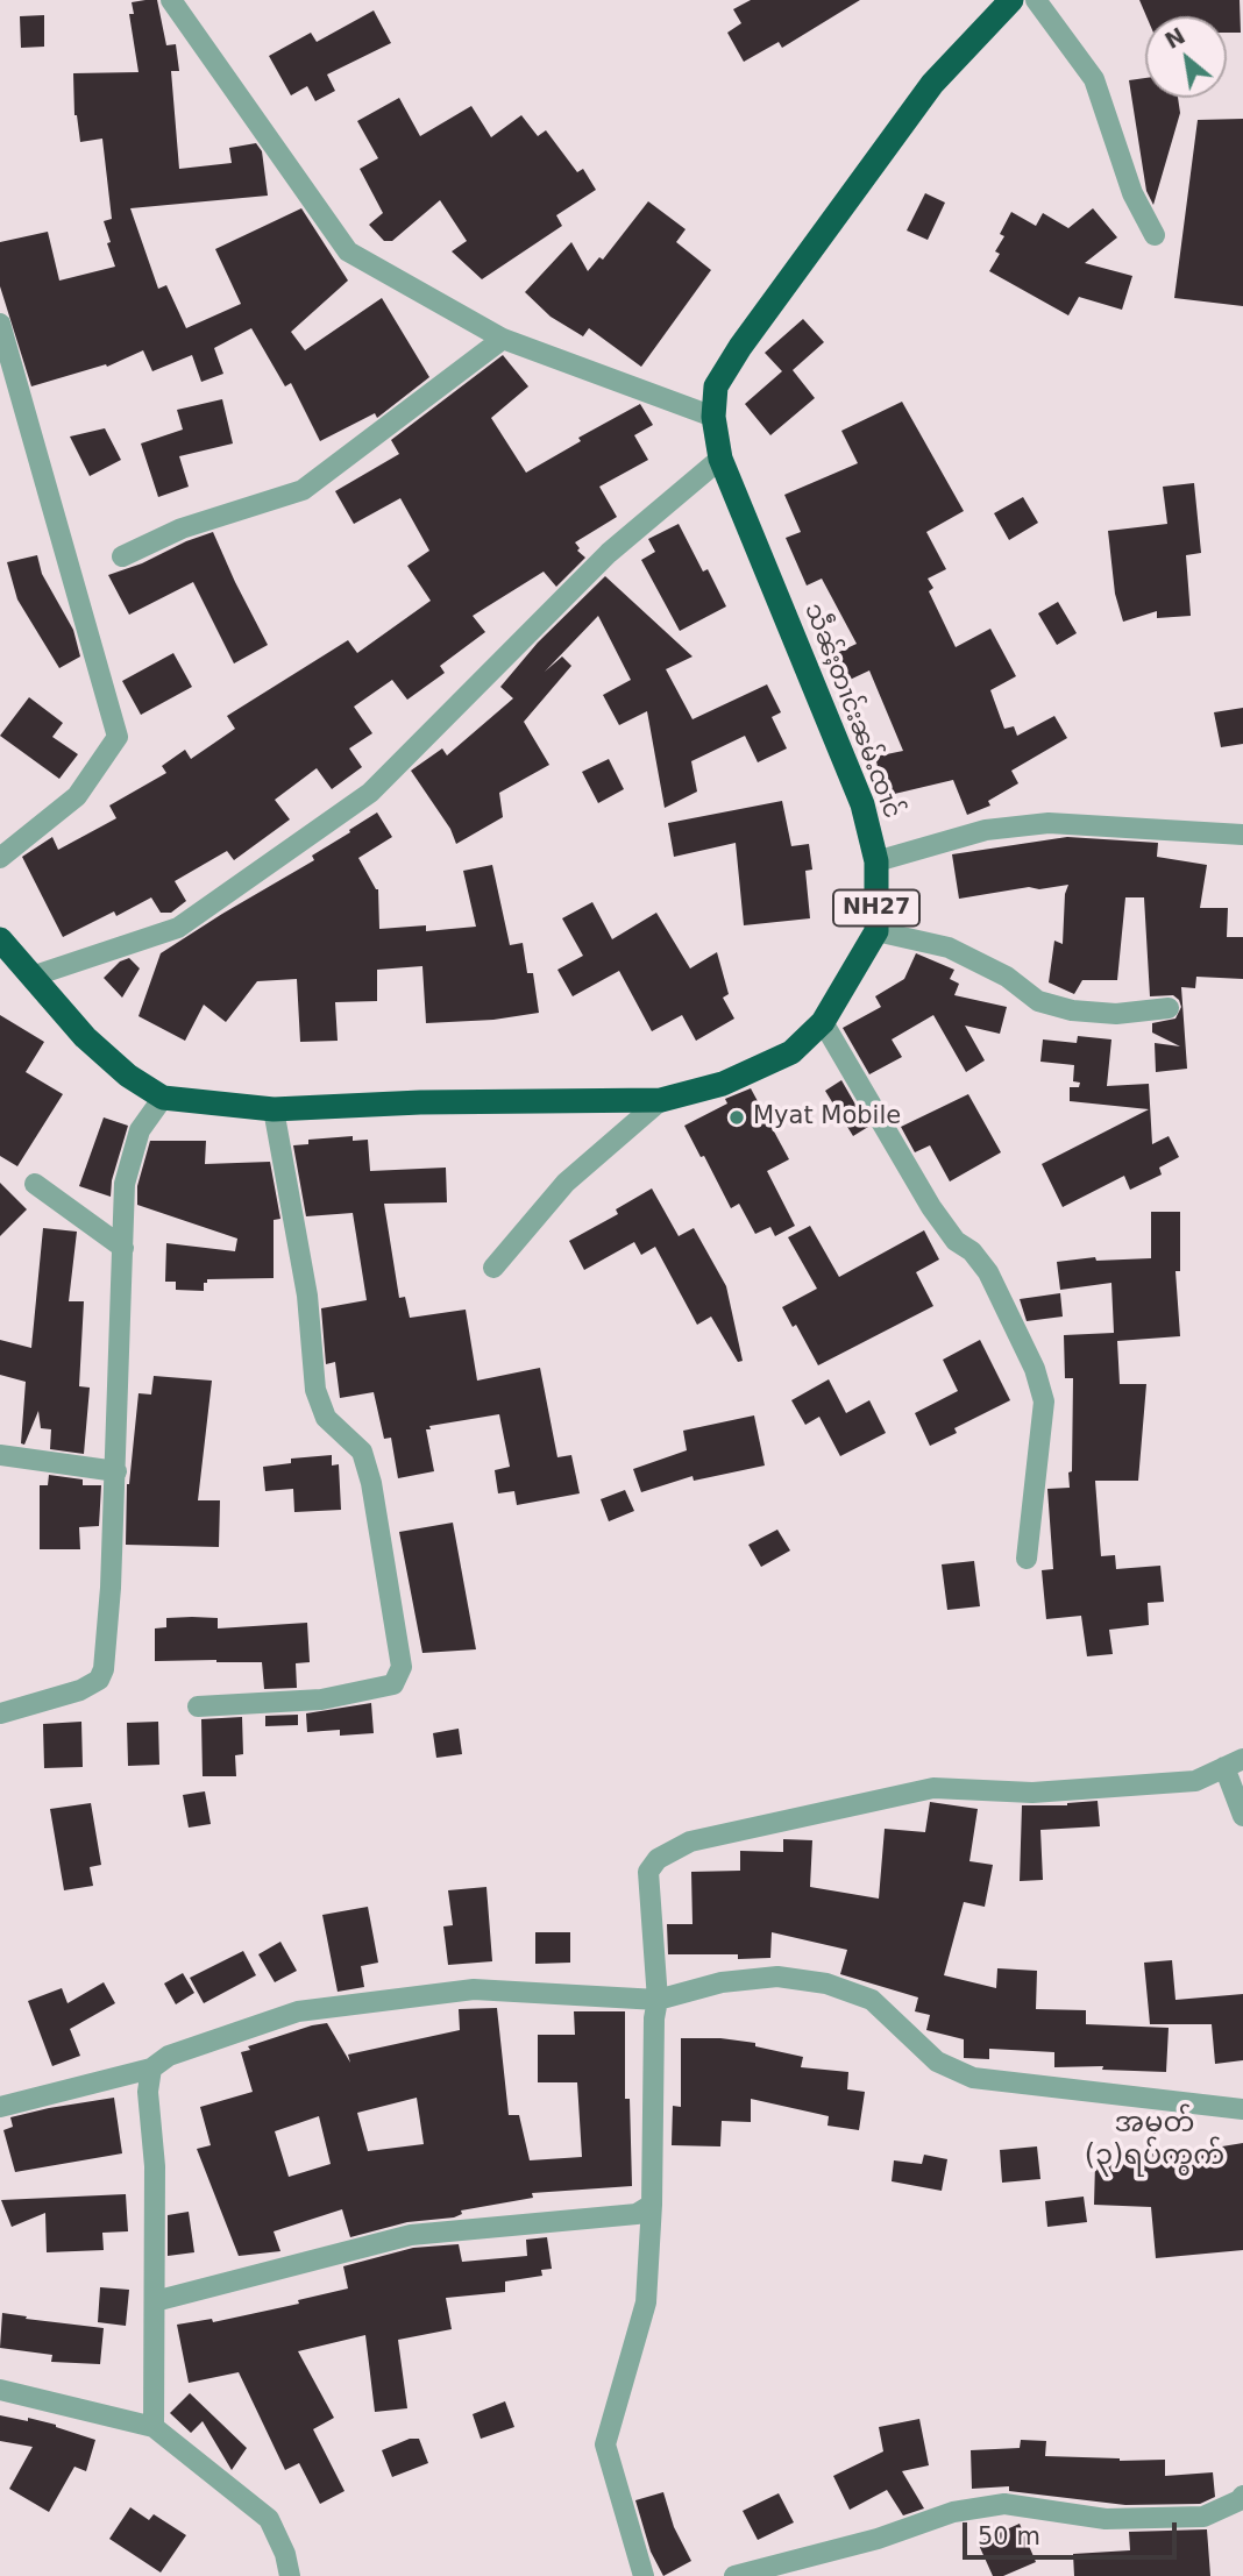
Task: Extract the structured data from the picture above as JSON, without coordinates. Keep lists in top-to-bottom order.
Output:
{
  "streets": {
    "highway": ["သဵၼ်ႈတၢင်းၼမ်ႉၸၢင်", "NH27"]
  },
  "districts": ["အမှတ် (၃)ရပ်ကွက်"],
  "places": ["Myat Mobile"],
  "scale_bar": "50 m",
  "north": "top left"
}
